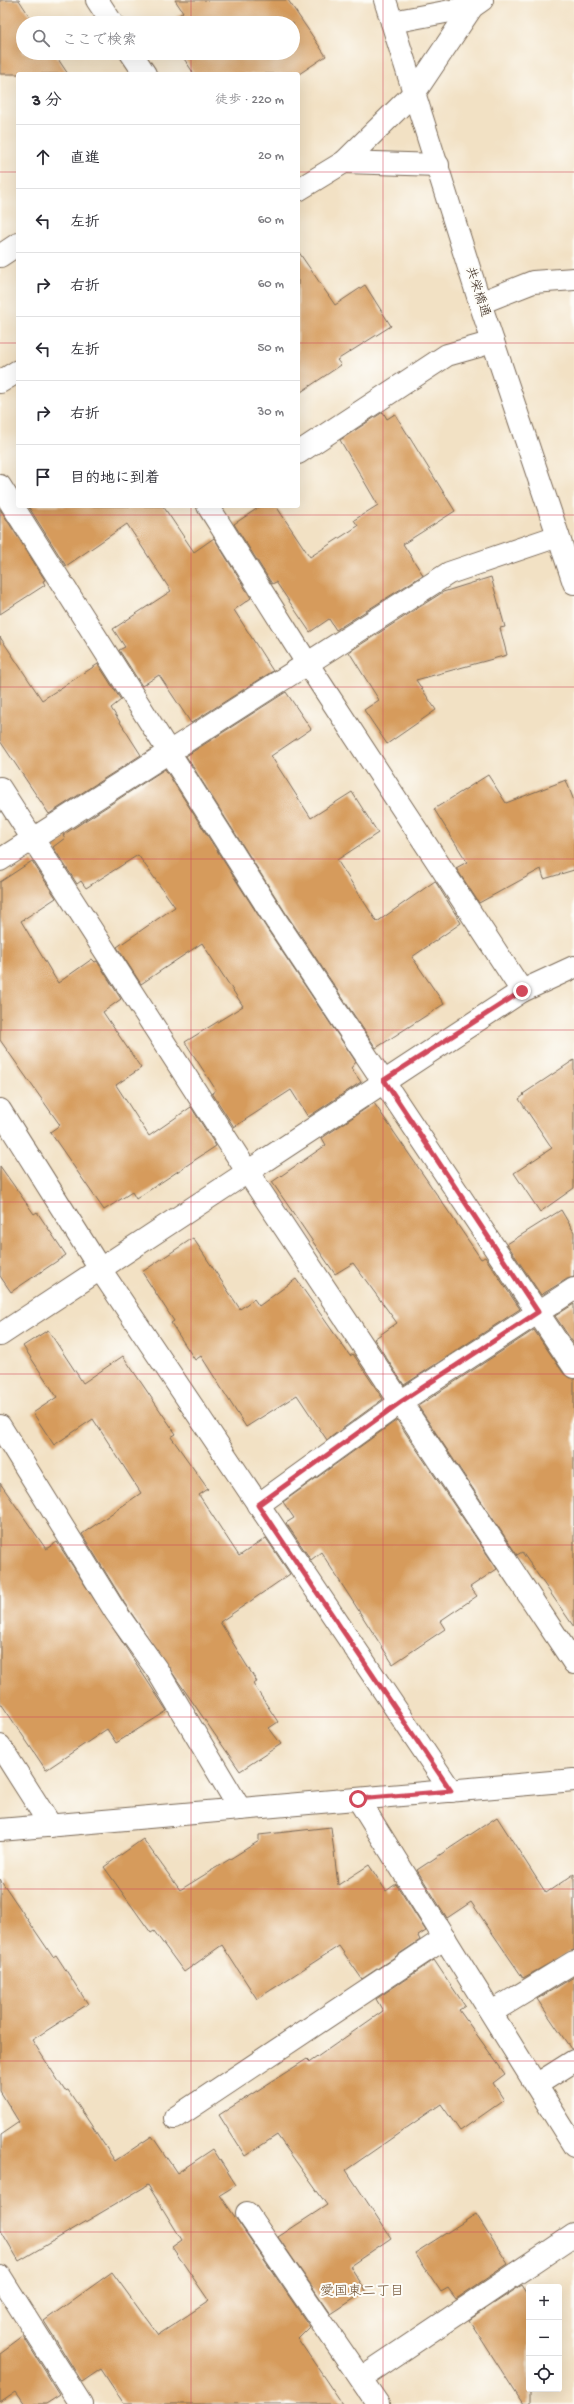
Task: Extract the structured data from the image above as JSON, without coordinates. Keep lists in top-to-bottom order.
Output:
{
  "streets": {
    "street": ["共栄橋通"]
  },
  "districts": ["愛国東二丁目"],
  "page": {
    "search": "ここで検索",
    "heading": ["3 分", "徒歩 · 220 m"],
    "list": [
      ["直進", "20 m"],
      ["左折", "60 m"],
      ["右折", "60 m"],
      ["左折", "50 m"],
      ["右折", "30 m"],
      "目的地に到着"
    ],
    "map_buttons": ["+", "−"]
  }
}
